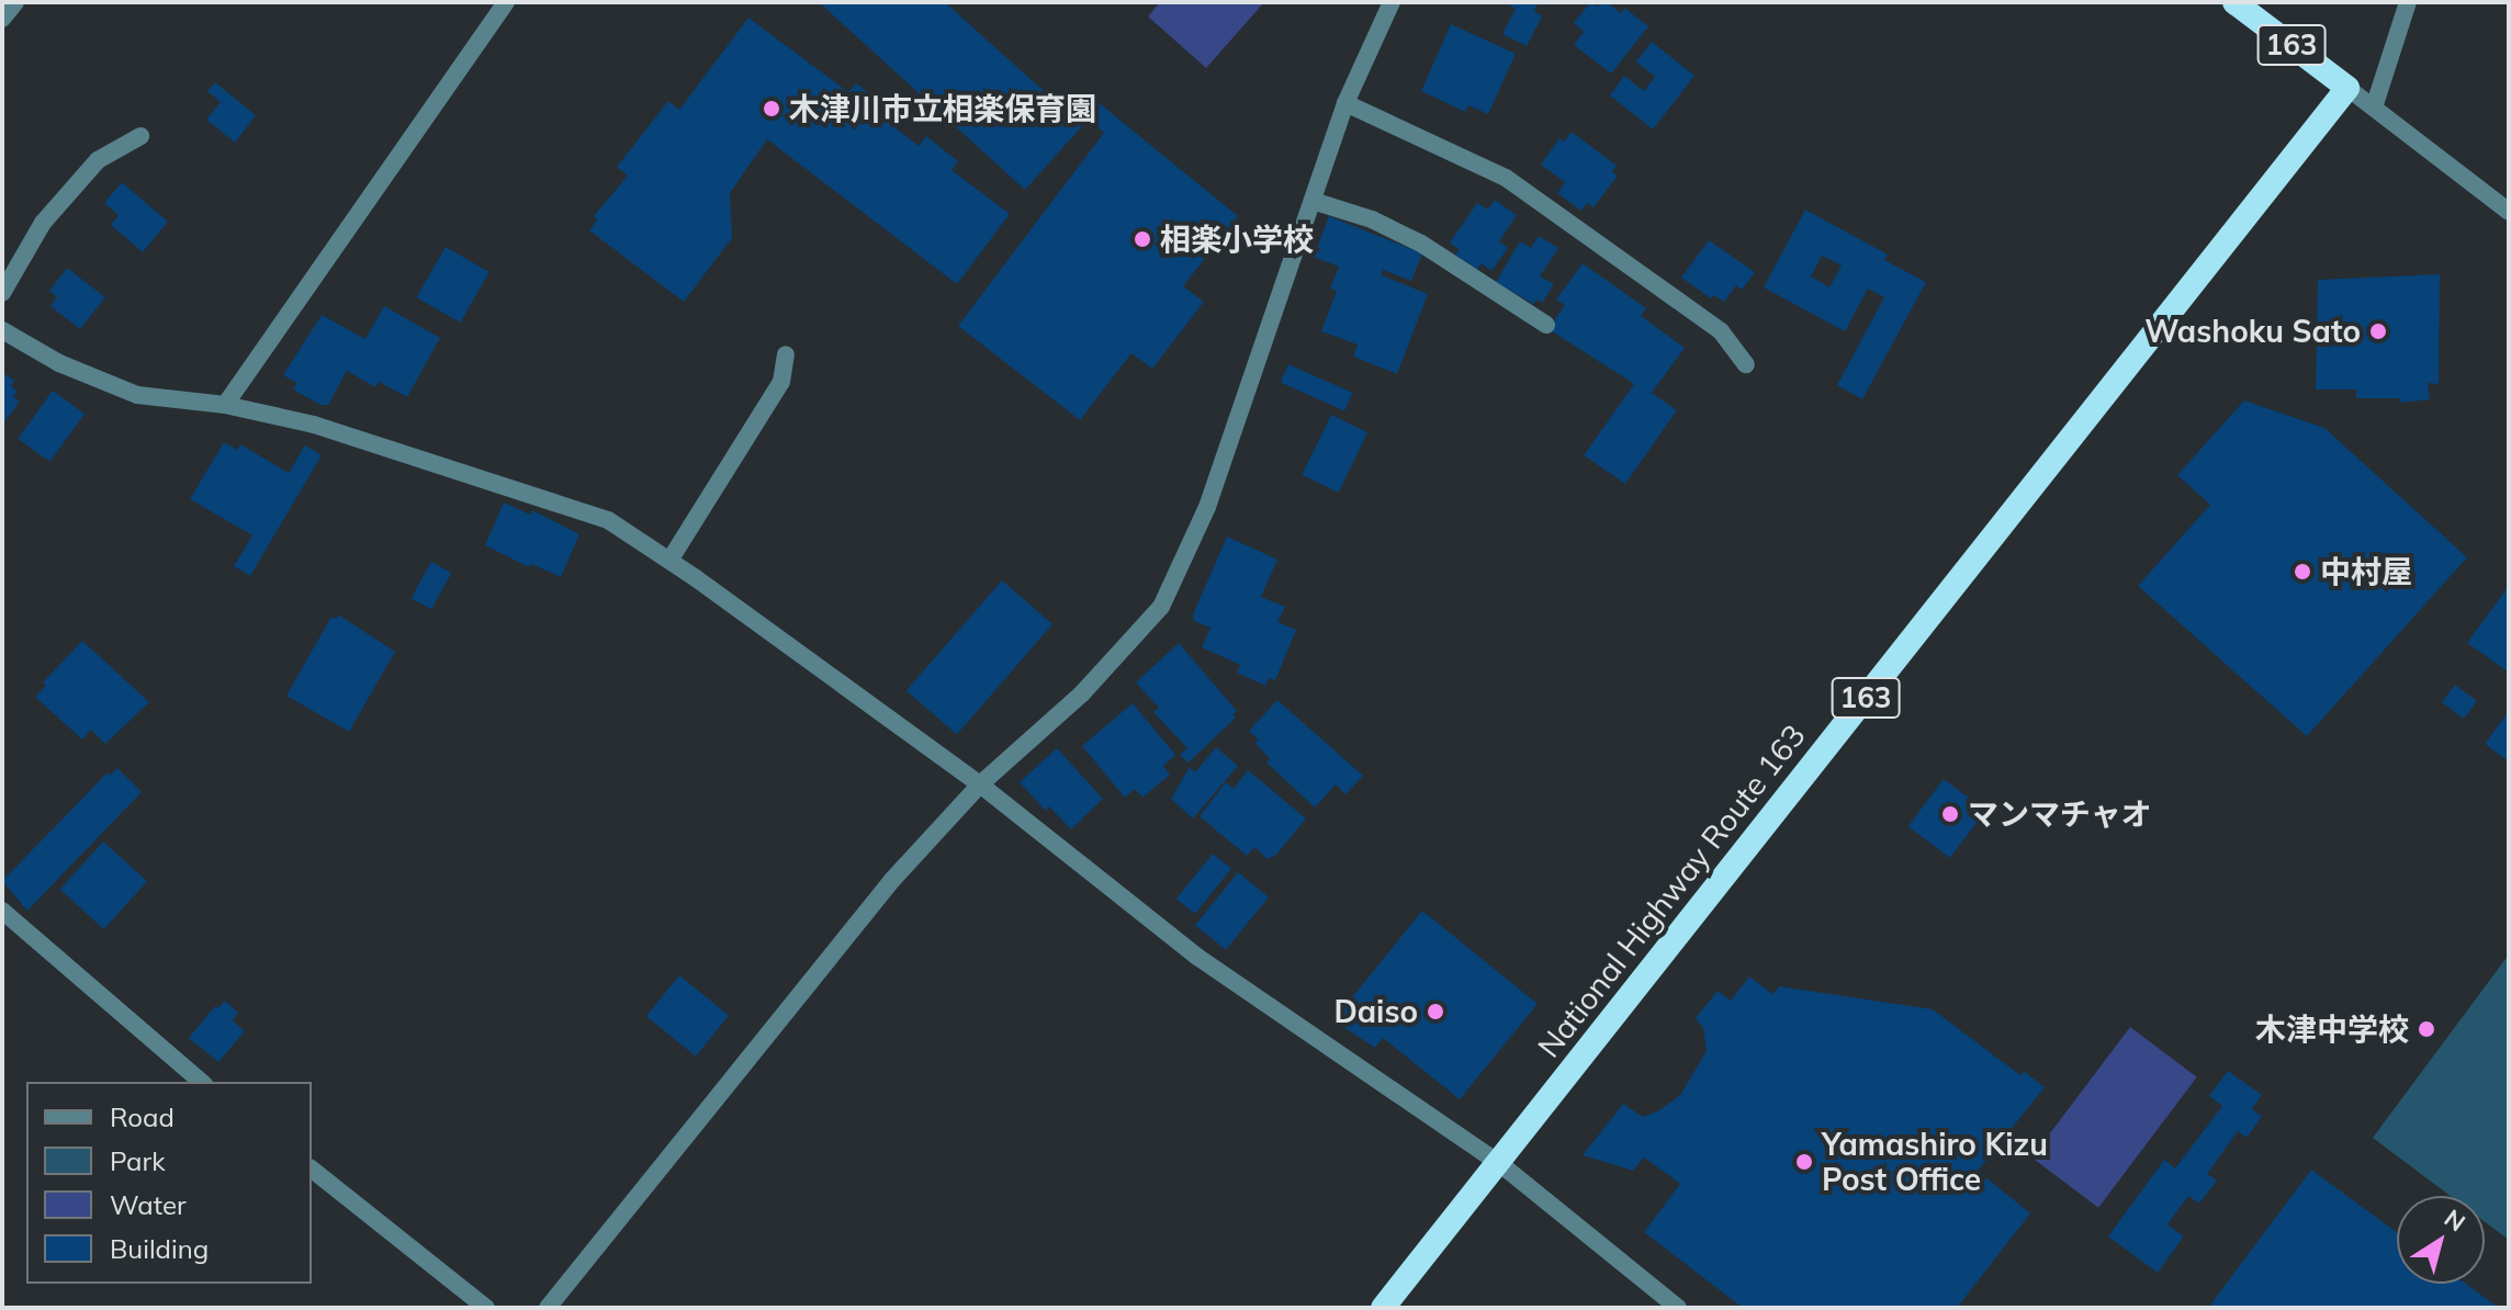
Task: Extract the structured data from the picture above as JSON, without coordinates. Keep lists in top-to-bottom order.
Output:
{
  "streets": {
    "highway": ["163", "National Highway Route 163"]
  },
  "crossings": [
    ["163", "National Highway Route 163"]
  ],
  "places": [
    "木津川市立相楽保育園",
    "相楽小学校",
    "Washoku Sato",
    "中村屋",
    "マンマチャオ",
    "Daiso",
    "木津中学校",
    "Yamashiro Kizu Post Office"
  ],
  "legend": [
    "Road",
    "Park",
    "Water",
    "Building"
  ],
  "north": "top right"
}
